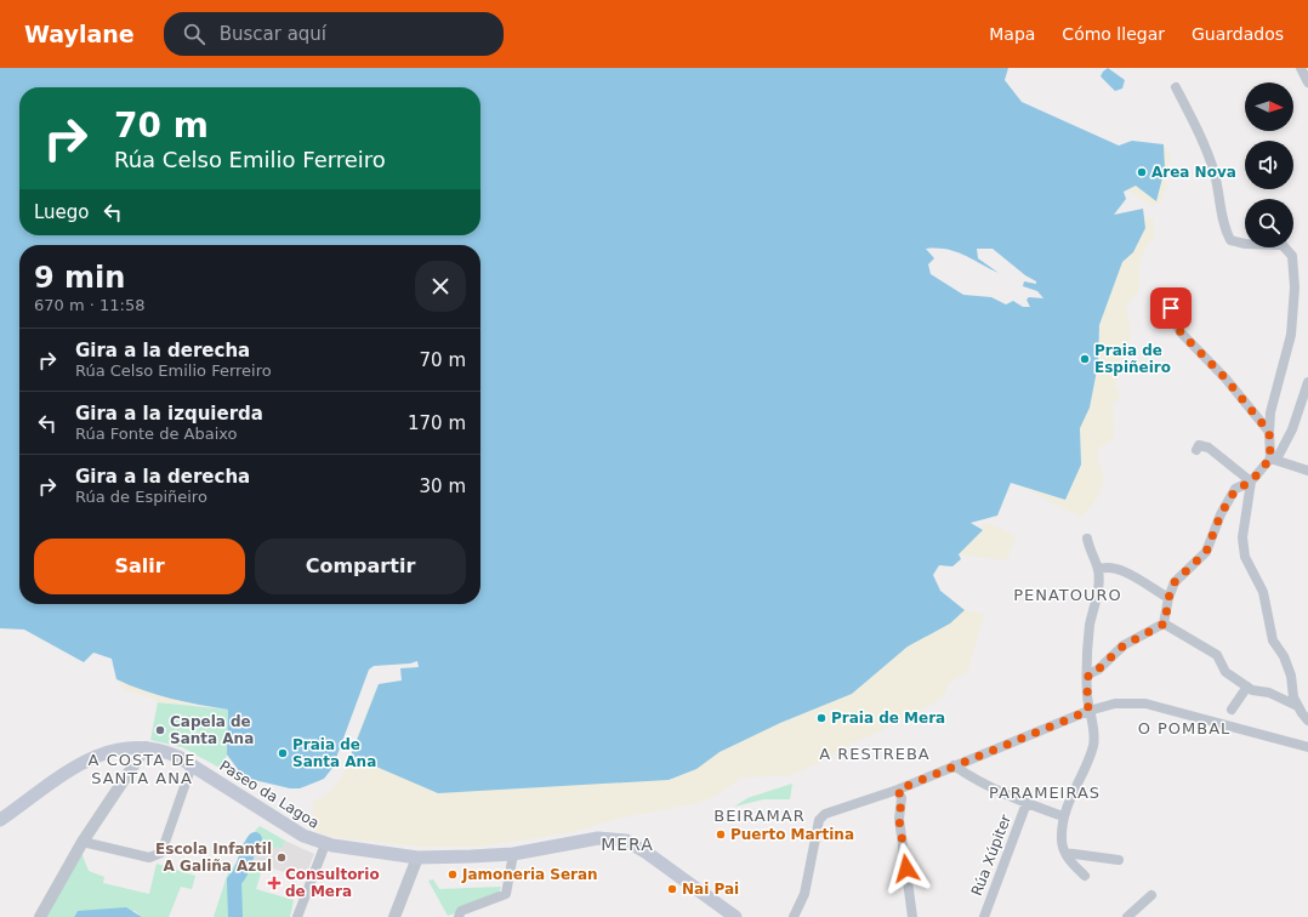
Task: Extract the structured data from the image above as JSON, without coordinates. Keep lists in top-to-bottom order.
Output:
{
  "streets": {
    "main road": ["Paseo da Lagoa"],
    "street": ["Rúa Xúpiter"]
  },
  "districts": [
    "PENATOURO",
    "O POMBAL",
    "A RESTREBA",
    "A COSTA DE SANTA ANA",
    "PARAMEIRAS",
    "BEIRAMAR",
    "MERA"
  ],
  "places": {
    "other": [
      "Area Nova",
      "Praia de Espiñeiro",
      "Praia de Mera",
      "Capela de Santa Ana",
      "Praia de Santa Ana",
      "Puerto Martina",
      "Escola Infantil A Galiña Azul",
      "Jamoneria Seran",
      "Nai Pai"
    ],
    "health": ["Consultorio de Mera"]
  },
  "north": "right",
  "page": {
    "header": "Waylane",
    "search": "Buscar aquí",
    "nav": ["Mapa", "Cómo llegar", "Guardados"],
    "turn": ["70 m", "Rúa Celso Emilio Ferreiro"],
    "then": "Luego",
    "heading": ["9 min", "670 m · 11:58"],
    "list": [
      {
        "name": "Gira a la derecha",
        "note": "Rúa Celso Emilio Ferreiro",
        "value": "70 m"
      },
      {
        "name": "Gira a la izquierda",
        "note": "Rúa Fonte de Abaixo",
        "value": "170 m"
      },
      {
        "name": "Gira a la derecha",
        "note": "Rúa de Espiñeiro",
        "value": "30 m"
      }
    ],
    "buttons": ["Salir", "Compartir"]
  }
}
